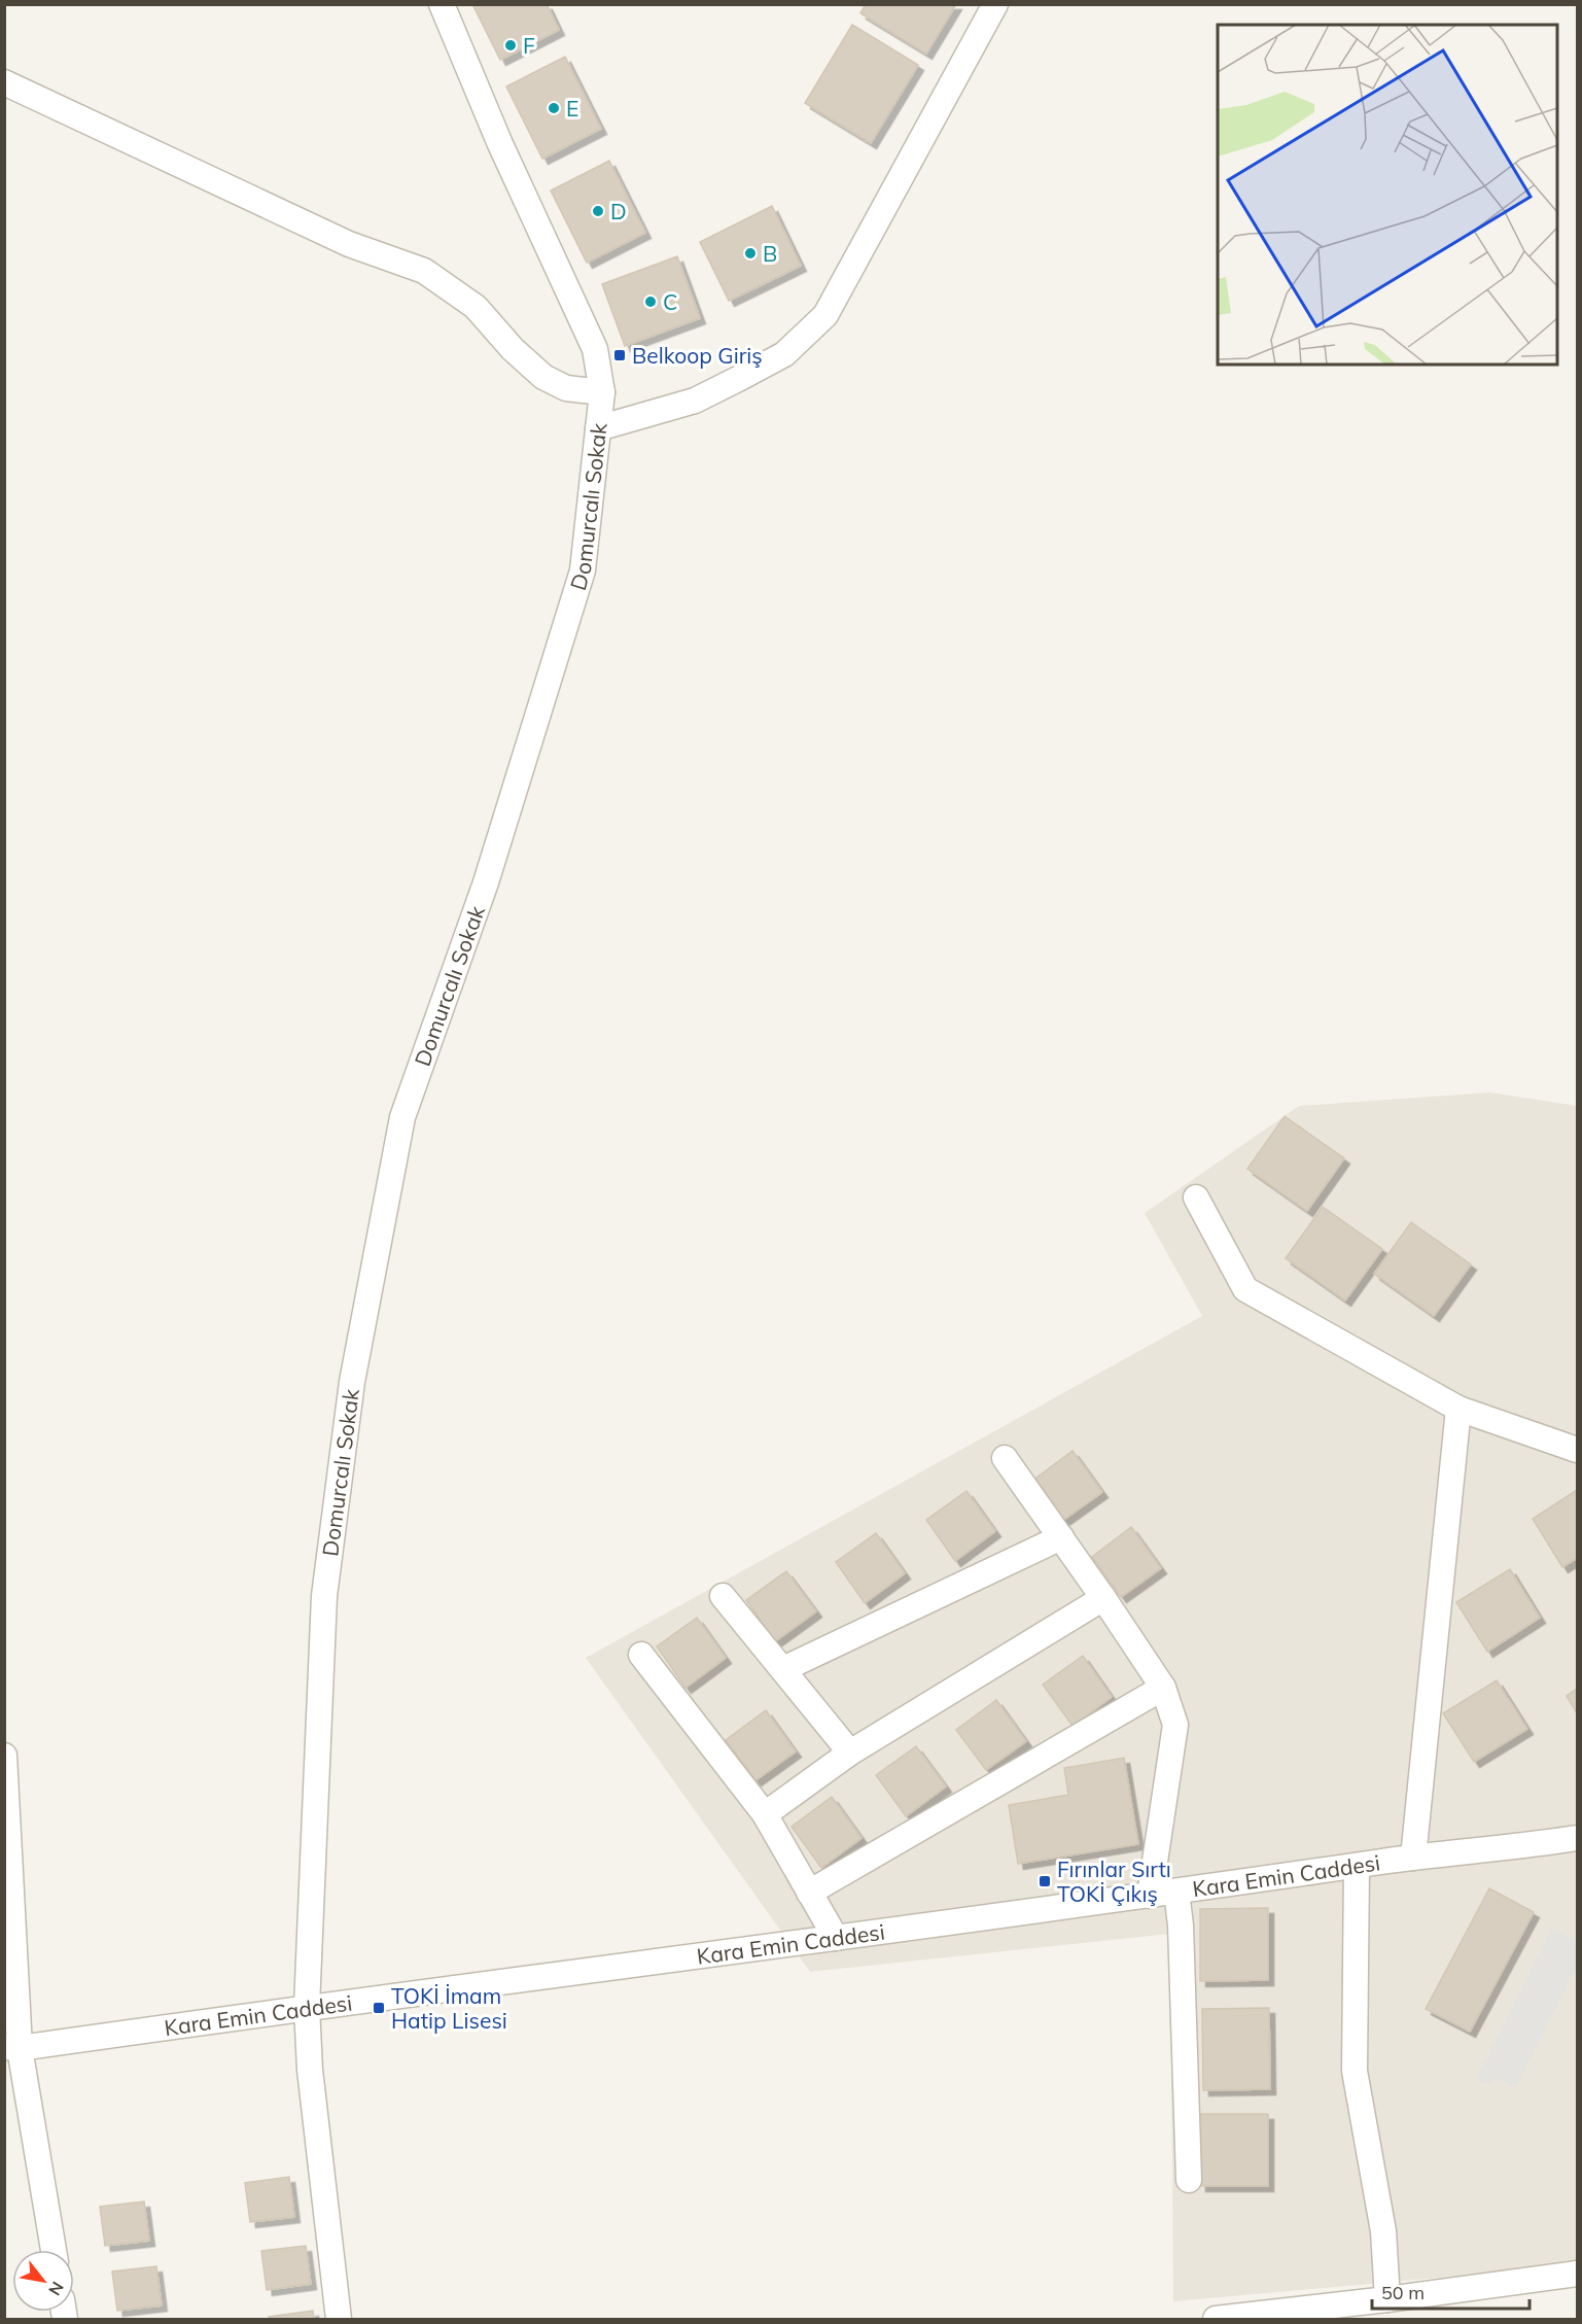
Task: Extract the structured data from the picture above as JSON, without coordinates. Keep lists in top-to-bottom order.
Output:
{
  "streets": {
    "street": ["Domurcalı Sokak", "Kara Emin Caddesi"]
  },
  "crossings": [
    ["Domurcalı Sokak", "Kara Emin Caddesi"]
  ],
  "places": {
    "other": [
      "F",
      "E",
      "D",
      "B",
      "C"
    ],
    "transit": ["Belkoop Giriş", "Fırınlar Sırtı TOKİ Çıkış", "TOKİ İmam Hatip Lisesi"]
  },
  "scale_bar": "50 m",
  "north": "bottom right"
}
